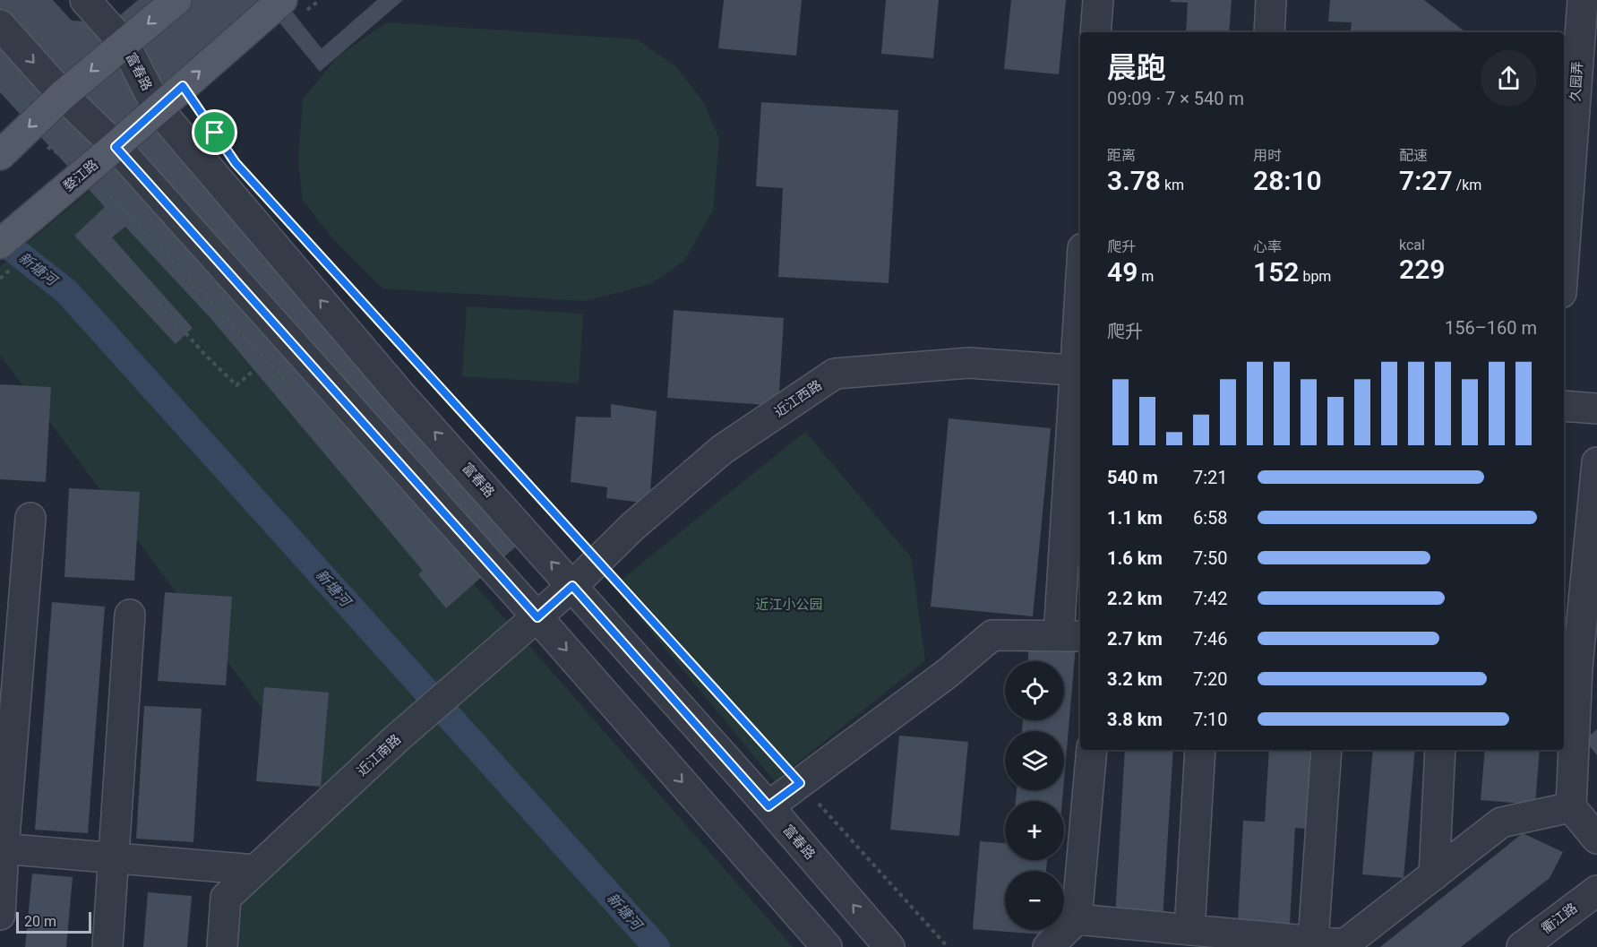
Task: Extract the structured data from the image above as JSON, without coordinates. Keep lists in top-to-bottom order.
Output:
{
  "streets": {
    "main road": ["婺江路"],
    "street": [
      "富春路",
      "久园弄",
      "近江西路",
      "近江南路",
      "衢江路"
    ]
  },
  "crossings": [
    ["富春路", "婺江路"],
    ["富春路", "近江西路"],
    ["富春路", "近江南路"],
    ["近江西路", "近江南路"]
  ],
  "water": ["新塘河"],
  "parks": ["近江小公园"],
  "scale_bar": "20 m",
  "page": {
    "heading": ["晨跑", "09:09 · 7 × 540 m"],
    "stats": [
      ["距离", "3.78 km"],
      ["用时", "28:10"],
      ["配速", "7:27 /km"],
      ["爬升", "49 m"],
      ["心率", "152 bpm"],
      ["kcal", "229"]
    ],
    "chart": ["爬升", "156–160 m"],
    "list": [
      {
        "name": "540 m",
        "note": "7:21"
      },
      {
        "name": "1.1 km",
        "note": "6:58"
      },
      {
        "name": "1.6 km",
        "note": "7:50"
      },
      {
        "name": "2.2 km",
        "note": "7:42"
      },
      {
        "name": "2.7 km",
        "note": "7:46"
      },
      {
        "name": "3.2 km",
        "note": "7:20"
      },
      {
        "name": "3.8 km",
        "note": "7:10"
      }
    ],
    "map_buttons": ["+", "−"],
    "scale": "20 m"
  }
}
